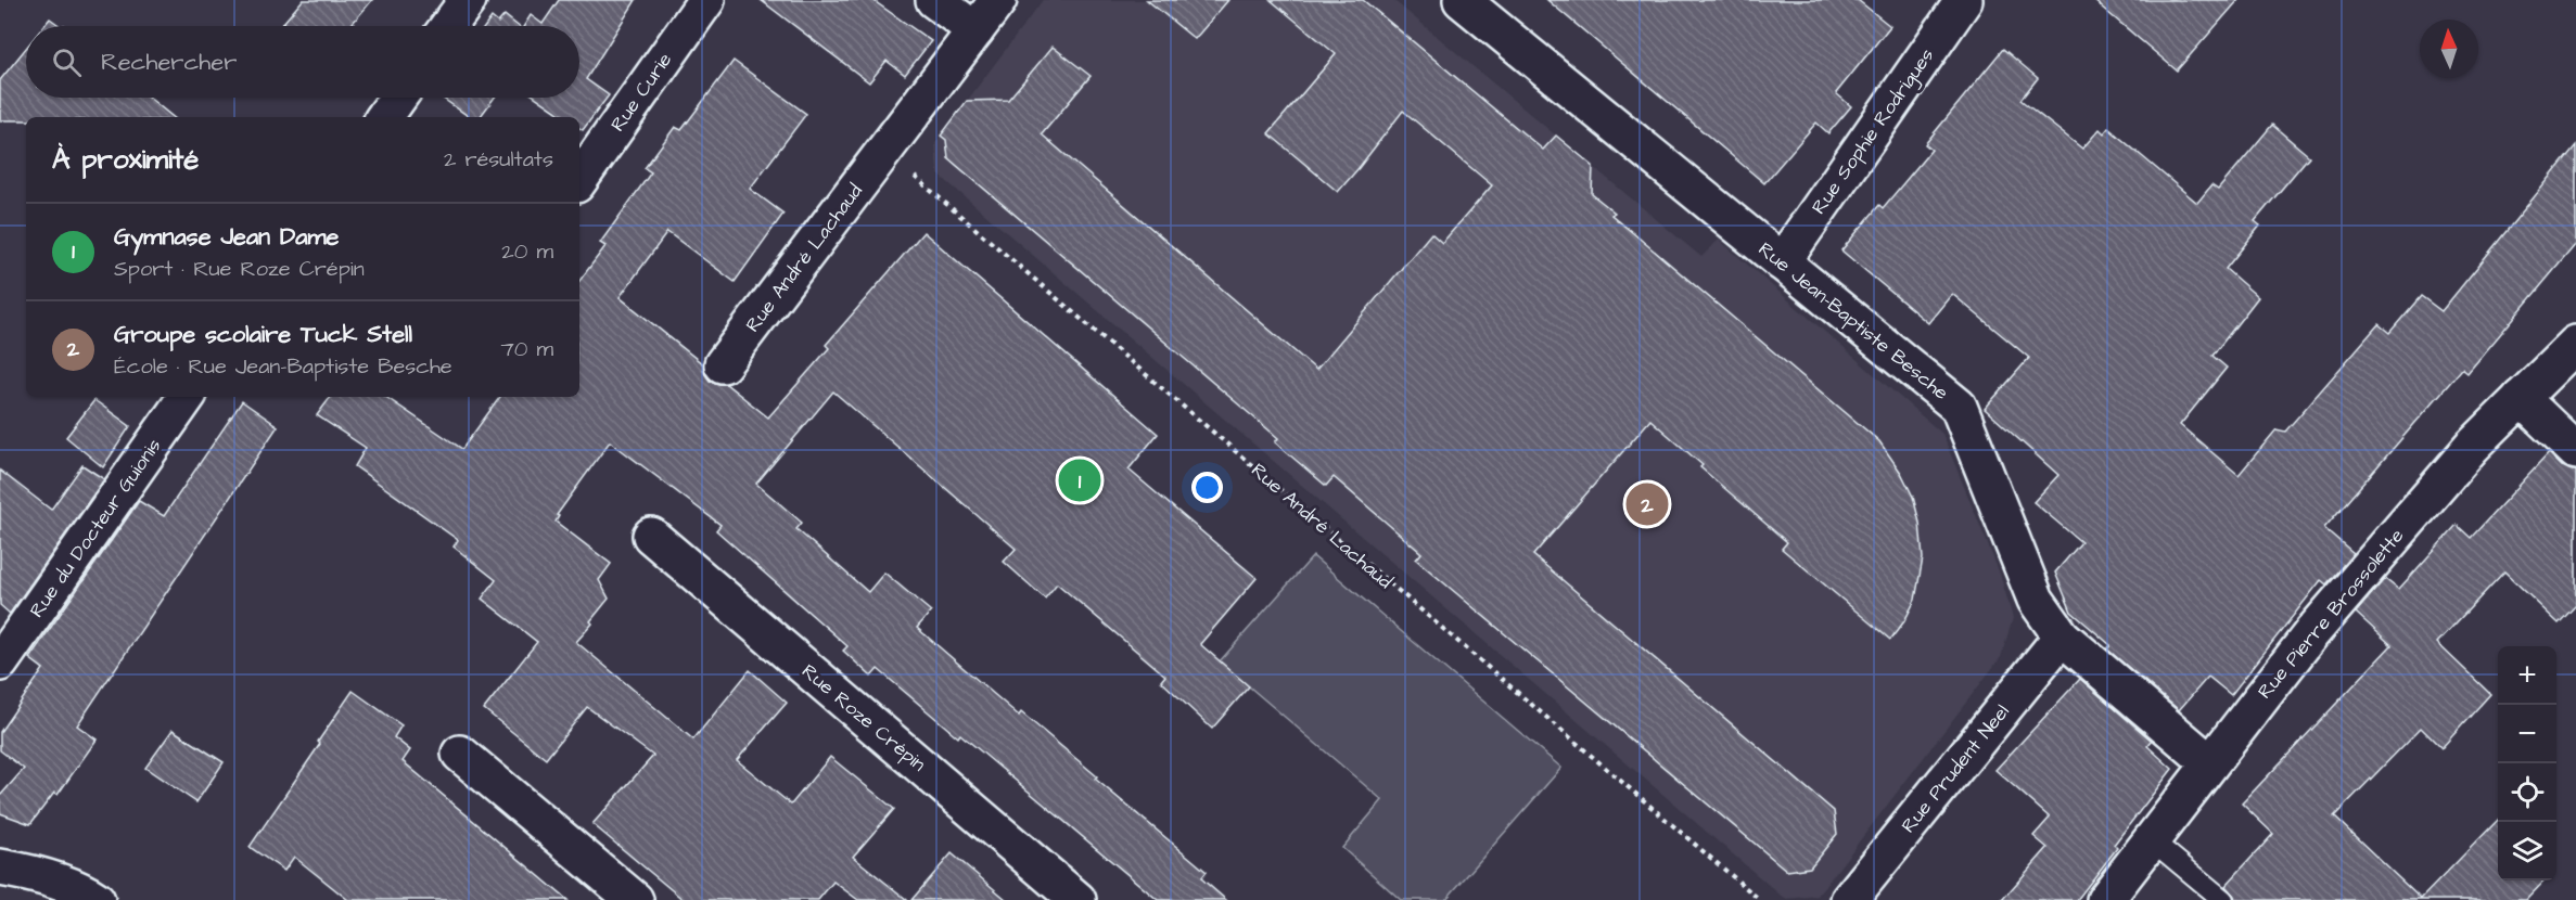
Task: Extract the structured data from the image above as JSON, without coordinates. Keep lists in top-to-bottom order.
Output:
{
  "streets": {
    "street": [
      "Rue Curie",
      "Rue Sophie Rodrigues",
      "Rue André Lachaud",
      "Rue Jean-Baptiste Besche",
      "Rue du Docteur Guionis",
      "Rue Pierre Brossolette",
      "Rue Roze Crépin",
      "Rue Prudent Neel"
    ]
  },
  "crossings": [
    ["Rue Sophie Rodrigues", "Rue Jean-Baptiste Besche"],
    ["Rue Jean-Baptiste Besche", "Rue Pierre Brossolette"],
    ["Rue Jean-Baptiste Besche", "Rue Prudent Neel"]
  ],
  "north": "top",
  "page": {
    "search": "Rechercher",
    "heading": ["À proximité", "2 résultats"],
    "list": [
      {
        "mark": "1",
        "name": "Gymnase Jean Dame",
        "note": "Sport · Rue Roze Crépin",
        "value": "20 m"
      },
      {
        "mark": "2",
        "name": "Groupe scolaire Tuck Stell",
        "note": "École · Rue Jean-Baptiste Besche",
        "value": "70 m"
      }
    ],
    "pins": ["1", "2"],
    "map_buttons": ["+", "−"]
  }
}
